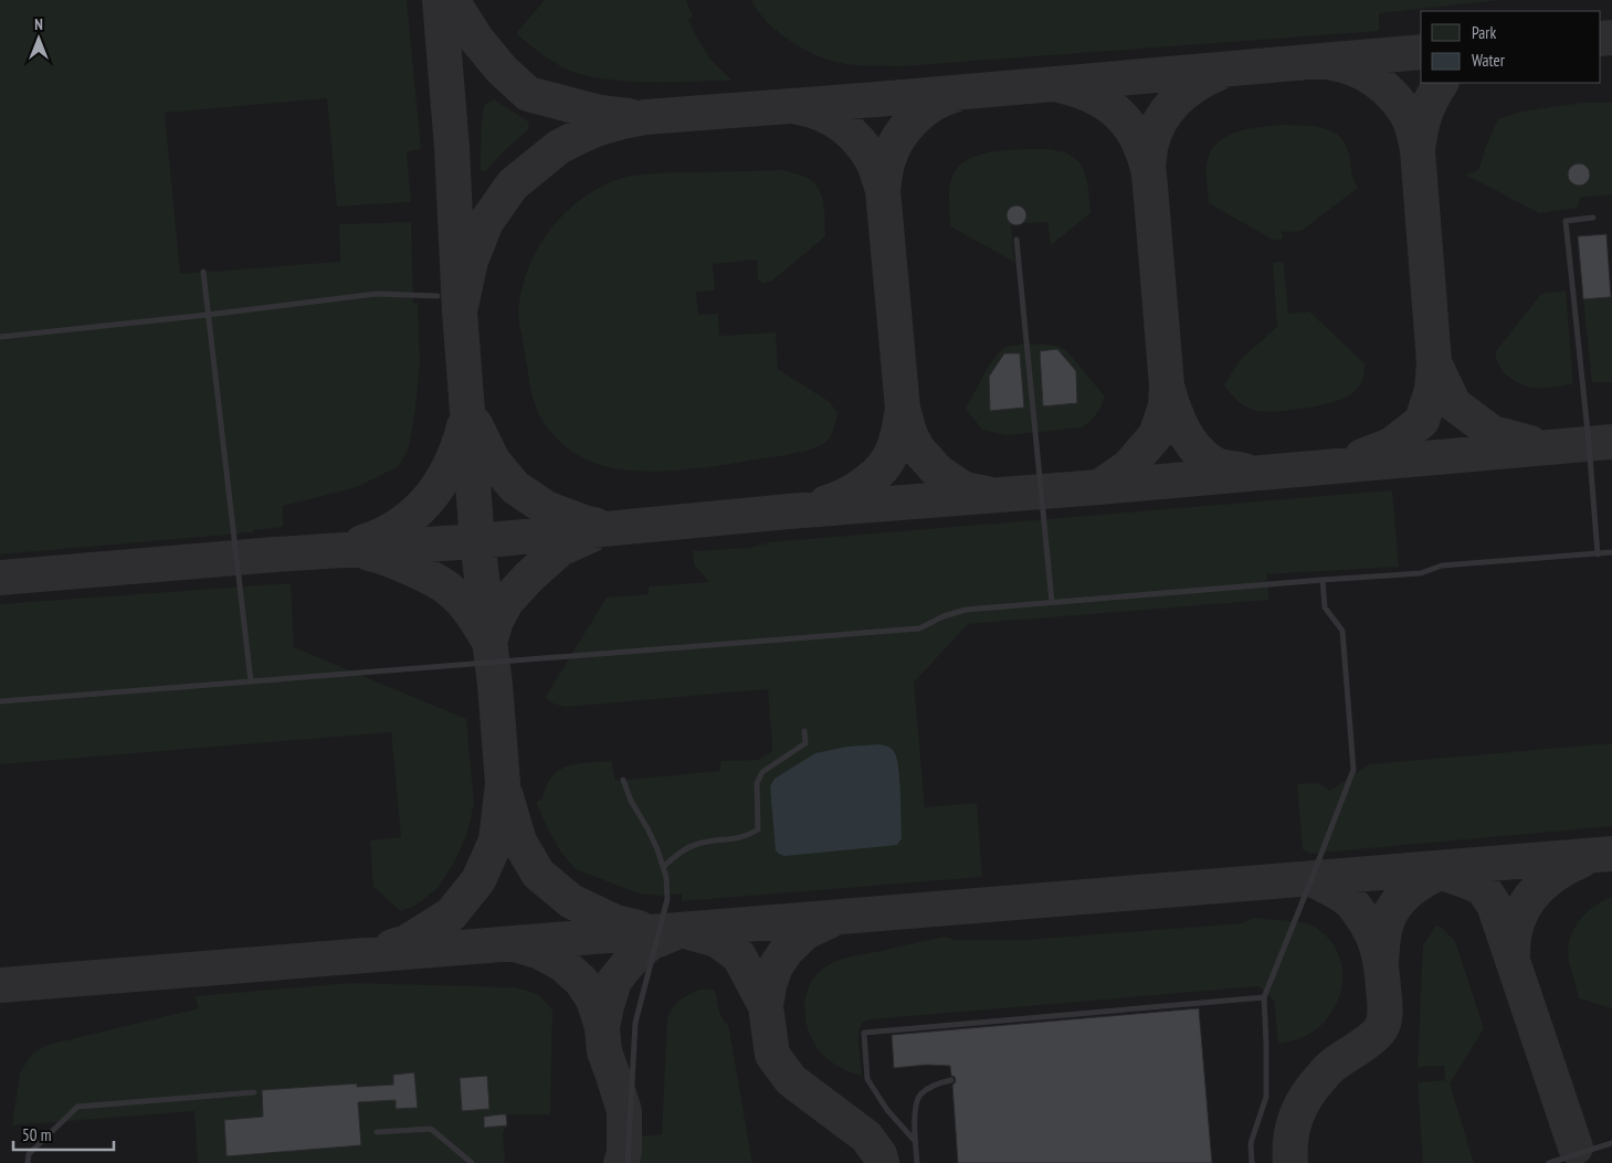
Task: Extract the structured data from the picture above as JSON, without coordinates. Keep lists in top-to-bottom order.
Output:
{
  "legend": ["Park", "Water"],
  "scale_bar": "50 m",
  "north": "top"
}
